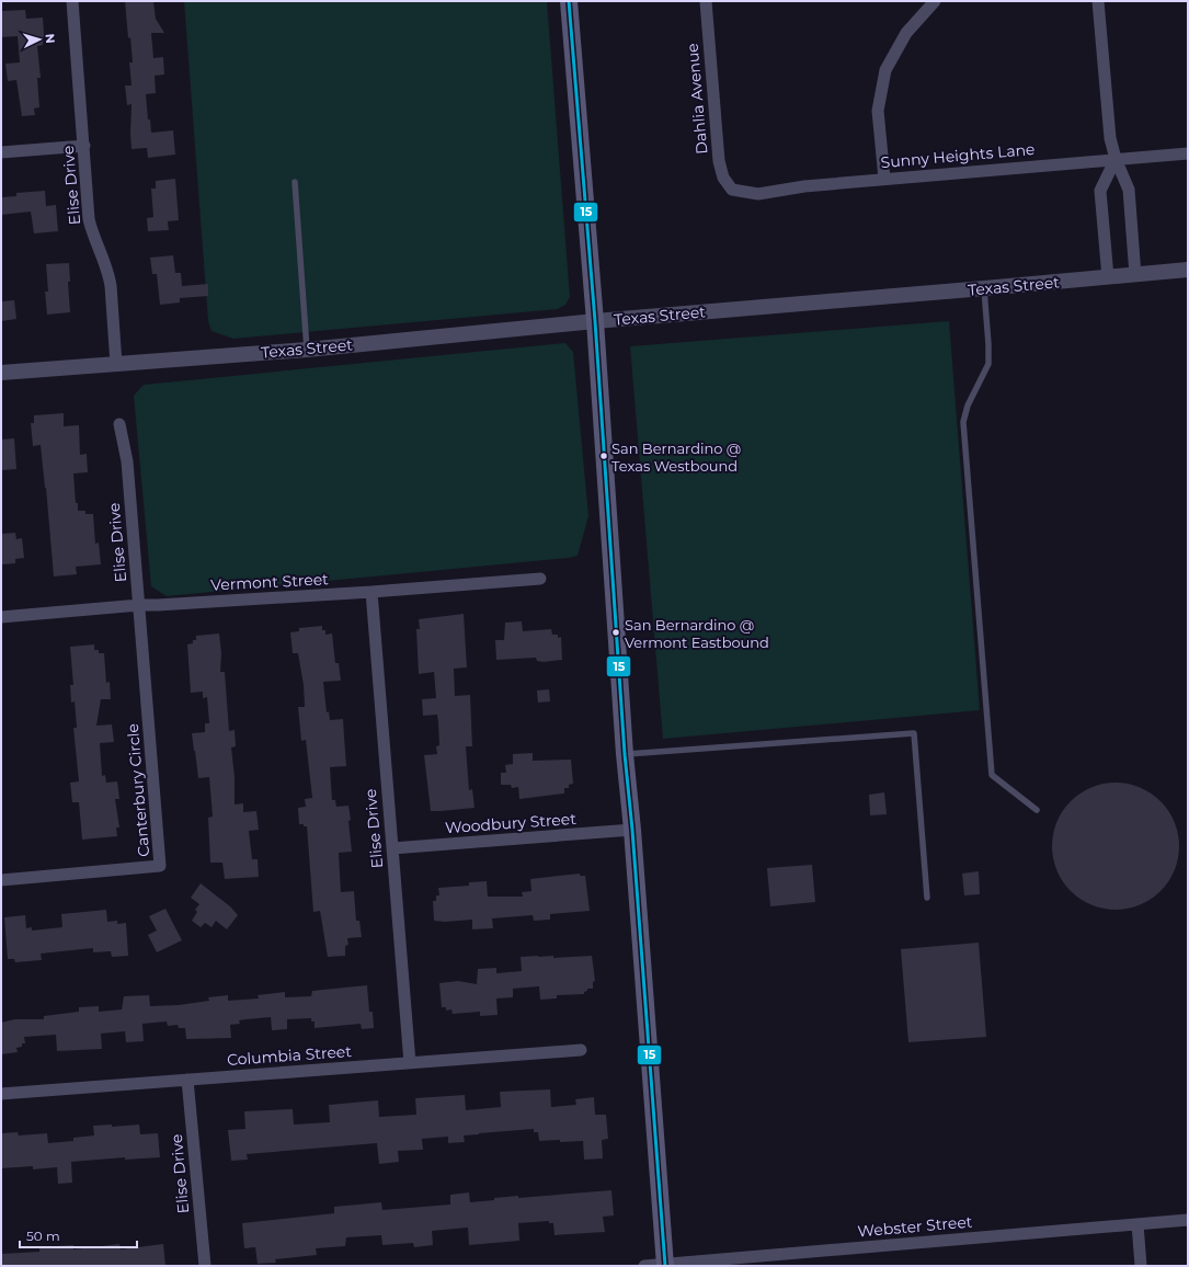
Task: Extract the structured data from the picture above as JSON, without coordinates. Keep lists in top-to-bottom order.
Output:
{
  "streets": {
    "street": [
      "Dahlia Avenue",
      "Sunny Heights Lane",
      "Elise Drive",
      "Texas Street",
      "Vermont Street",
      "Canterbury Circle",
      "Woodbury Street",
      "Columbia Street",
      "Webster Street"
    ]
  },
  "crossings": [
    ["Dahlia Avenue", "Sunny Heights Lane"],
    ["Elise Drive", "Texas Street"],
    ["Elise Drive", "Vermont Street"],
    ["Elise Drive", "Canterbury Circle"],
    ["Elise Drive", "Woodbury Street"],
    ["Elise Drive", "Columbia Street"],
    ["Vermont Street", "Canterbury Circle"]
  ],
  "places": ["San Bernardino @ Texas Westbound", "San Bernardino @ Vermont Eastbound"],
  "lines": ["transit line 15"],
  "scale_bar": "50 m",
  "north": "right"
}
